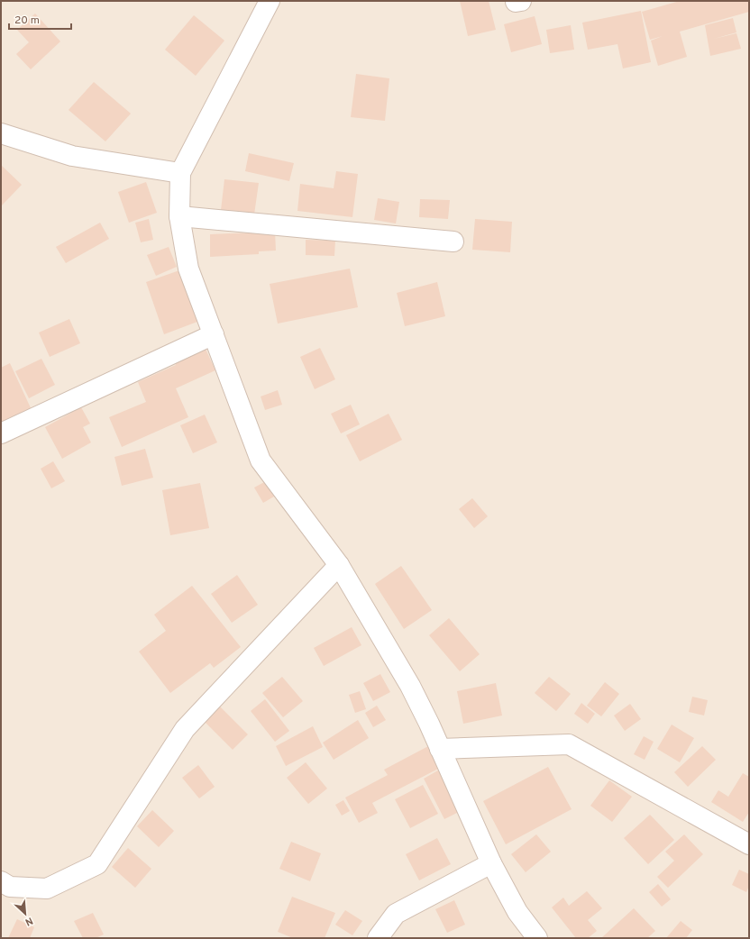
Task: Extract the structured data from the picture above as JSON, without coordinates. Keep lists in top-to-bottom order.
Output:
{
  "scale_bar": "20 m",
  "north": "bottom right"
}
